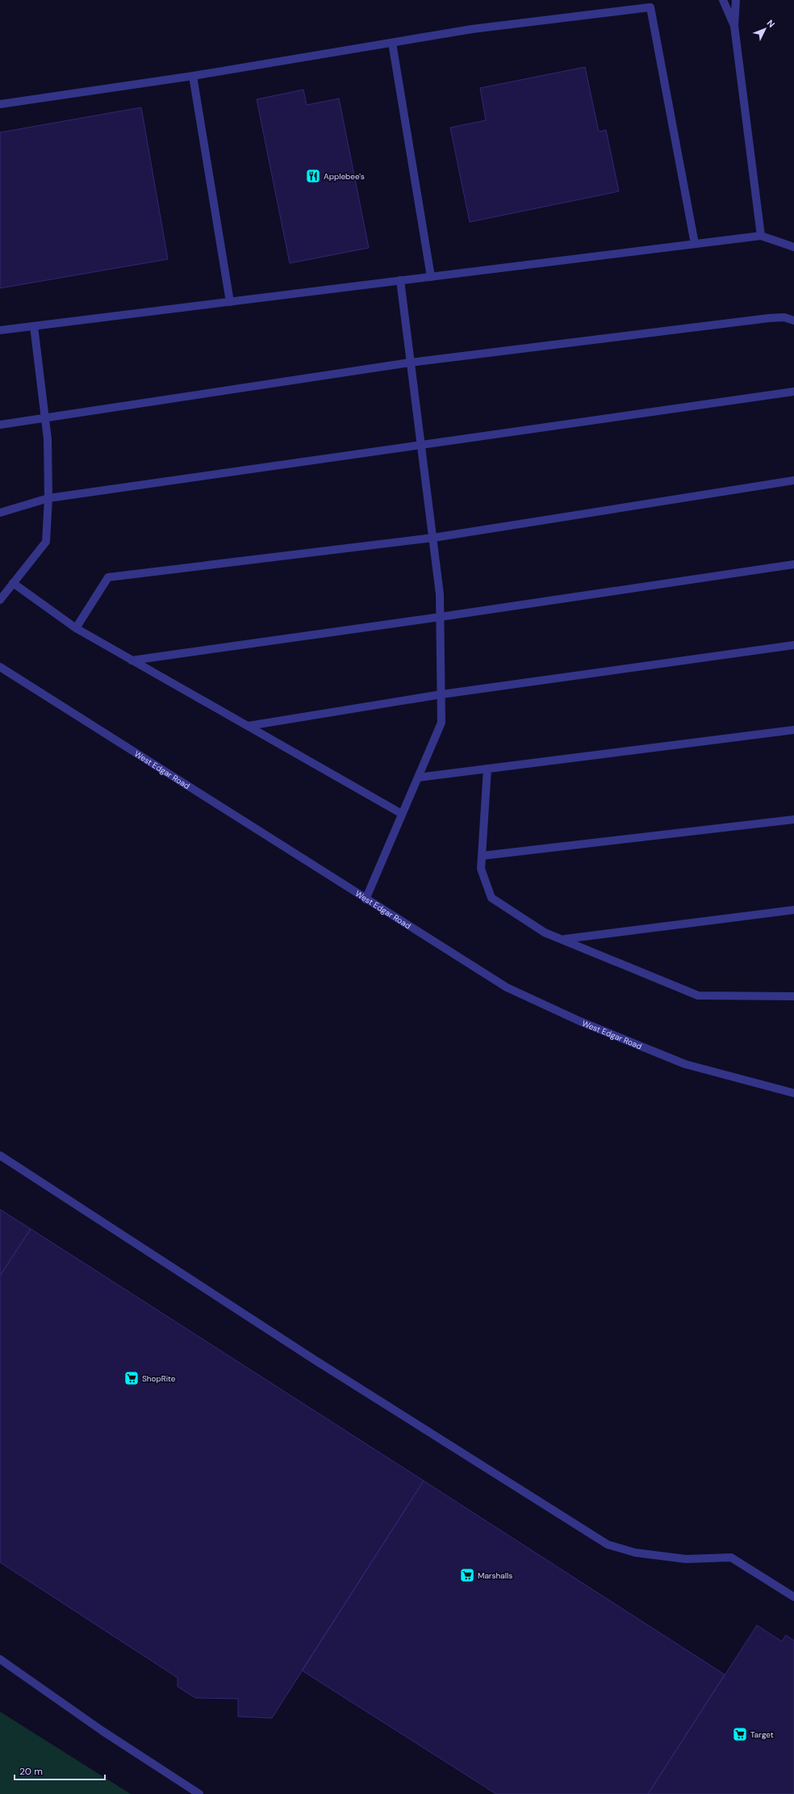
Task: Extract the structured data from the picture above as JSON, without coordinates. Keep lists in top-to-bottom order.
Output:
{
  "streets": {
    "lane": ["West Edgar Road"]
  },
  "places": {
    "restaurant": ["Applebee's"],
    "supermarket": ["ShopRite", "Marshalls", "Target"]
  },
  "scale_bar": "20 m",
  "north": "top right"
}
